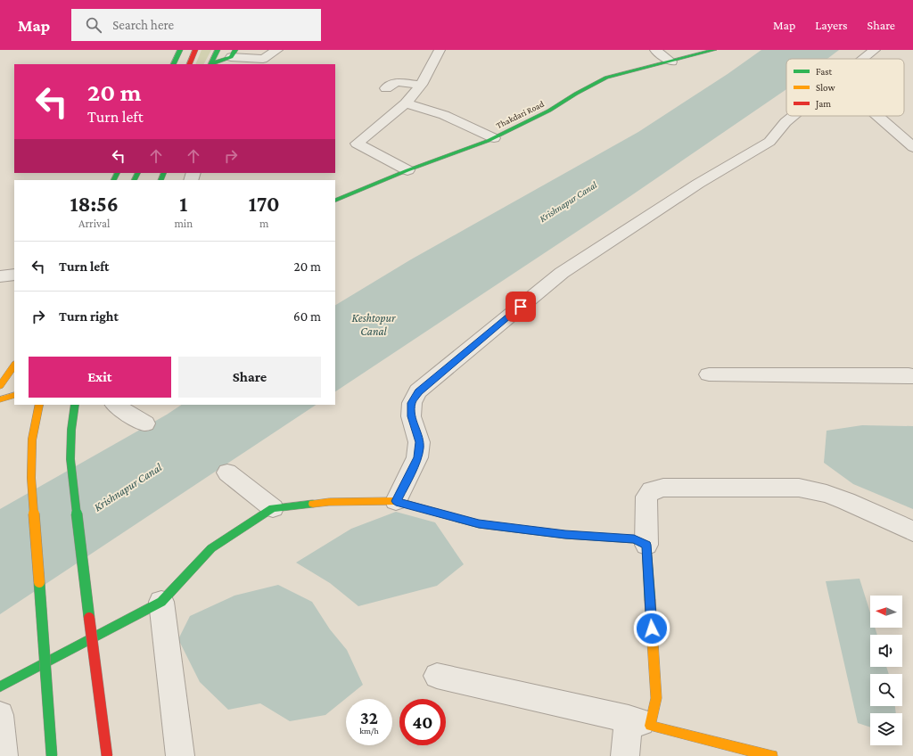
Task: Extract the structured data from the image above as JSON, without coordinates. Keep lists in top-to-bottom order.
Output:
{
  "streets": {
    "street": ["Thakdari Road"]
  },
  "water": ["Krishnapur Canal", "Keshtopur Canal"],
  "legend": ["Fast", "Slow", "Jam"],
  "north": "left",
  "page": {
    "header": "Map",
    "search": "Search here",
    "nav": ["Map", "Layers", "Share"],
    "turn": ["20 m", "Turn left"],
    "eta": [
      "18:56",
      "Arrival",
      "1",
      "min",
      "170",
      "m"
    ],
    "list": [
      {
        "name": "Turn left",
        "value": "20 m"
      },
      {
        "name": "Turn right",
        "value": "60 m"
      }
    ],
    "buttons": ["Exit", "Share"],
    "speed": "32 km/h",
    "limit": "40"
  }
}
